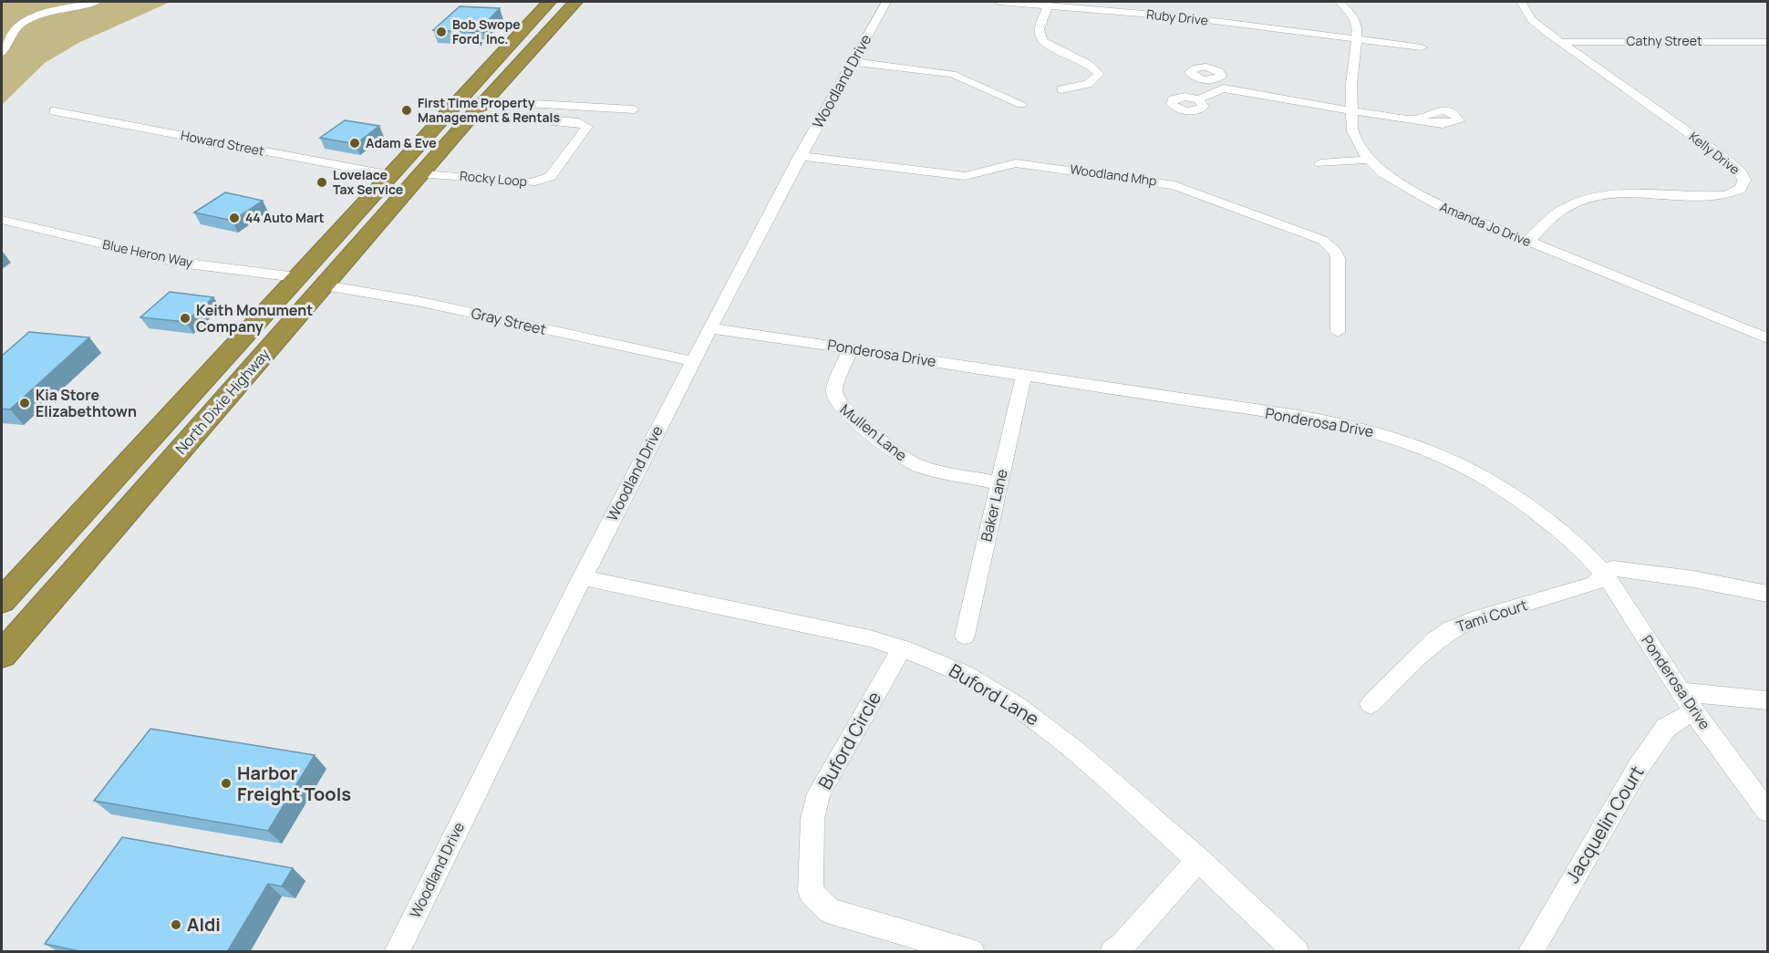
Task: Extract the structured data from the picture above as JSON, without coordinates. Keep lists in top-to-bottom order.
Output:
{
  "streets": {
    "highway": ["North Dixie Highway"],
    "street": [
      "Ruby Drive",
      "Cathy Street",
      "Woodland Drive",
      "Howard Street",
      "Kelly Drive",
      "Woodland Mhp",
      "Rocky Loop",
      "Amanda Jo Drive",
      "Blue Heron Way",
      "Gray Street",
      "Ponderosa Drive",
      "Mullen Lane",
      "Baker Lane",
      "Tami Court",
      "Buford Lane",
      "Buford Circle",
      "Jacquelin Court"
    ]
  },
  "crossings": [
    ["Ruby Drive", "Amanda Jo Drive"],
    ["Cathy Street", "Kelly Drive"],
    ["Woodland Drive", "Woodland Mhp"],
    ["Woodland Drive", "Gray Street"],
    ["Woodland Drive", "Ponderosa Drive"],
    ["Woodland Drive", "Buford Lane"],
    ["Howard Street", "North Dixie Highway"],
    ["Kelly Drive", "Amanda Jo Drive"],
    ["Rocky Loop", "North Dixie Highway"],
    ["Blue Heron Way", "North Dixie Highway"],
    ["Gray Street", "North Dixie Highway"],
    ["Ponderosa Drive", "Mullen Lane"],
    ["Ponderosa Drive", "Baker Lane"],
    ["Ponderosa Drive", "Tami Court"],
    ["Ponderosa Drive", "Jacquelin Court"],
    ["Mullen Lane", "Baker Lane"],
    ["Buford Lane", "Buford Circle"]
  ],
  "places": [
    "Bob Swope Ford, Inc.",
    "First Time Property Management & Rentals",
    "Adam & Eve",
    "Lovelace Tax Service",
    "44 Auto Mart",
    "Keith Monument Company",
    "Kia Store Elizabethtown",
    "Harbor Freight Tools",
    "Aldi"
  ]
}
